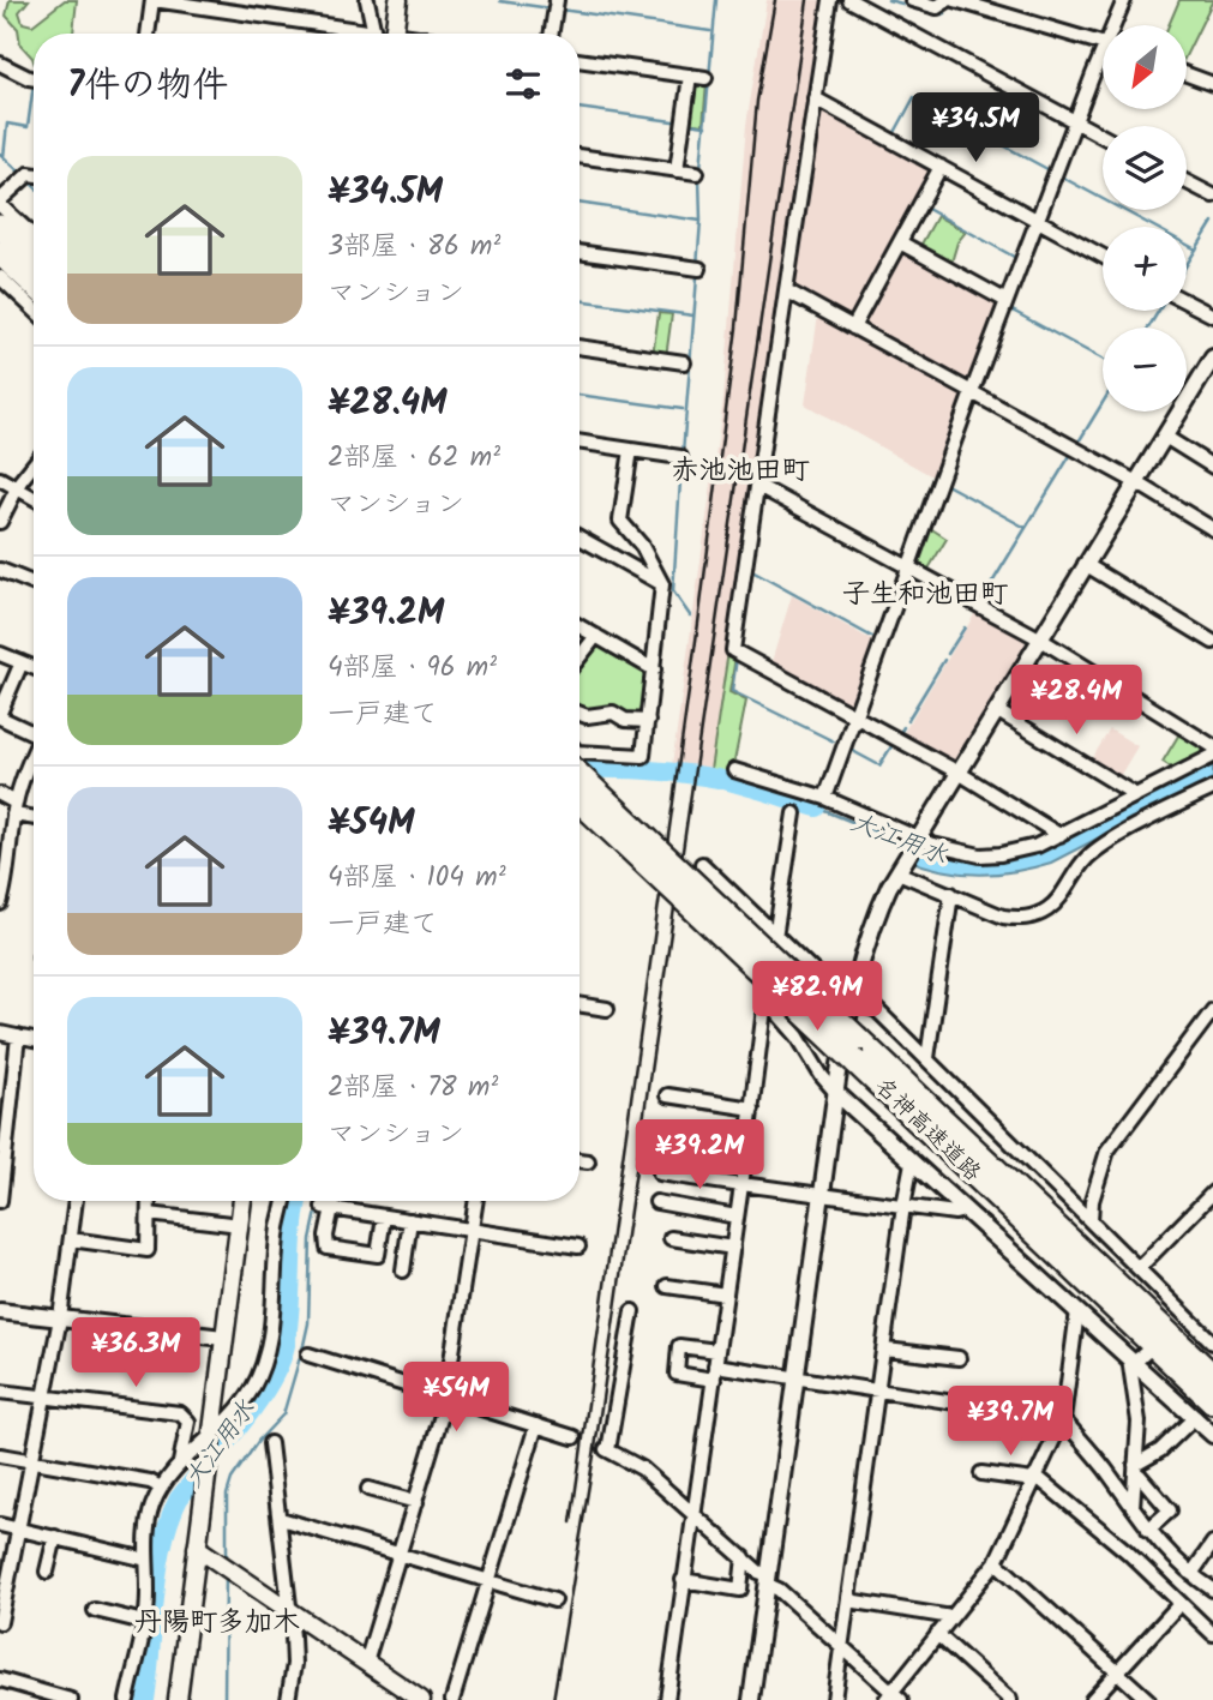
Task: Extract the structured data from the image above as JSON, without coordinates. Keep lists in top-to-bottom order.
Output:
{
  "streets": {
    "highway": ["名神高速道路"]
  },
  "districts": ["赤池池田町", "子生和池田町", "丹陽町多加木"],
  "water": ["大江用水"],
  "north": "bottom left",
  "page": {
    "map_buttons": ["+", "−"],
    "heading": "7件の物件",
    "price": [
      "¥34.5M",
      "¥28.4M",
      "¥82.9M",
      "¥39.2M",
      "¥36.3M",
      "¥54M",
      "¥39.7M"
    ],
    "list": [
      {
        "name": "¥34.5M",
        "note": "3部屋 · 86 m² · マンション"
      },
      {
        "name": "¥28.4M",
        "note": "2部屋 · 62 m² · マンション"
      },
      {
        "name": "¥39.2M",
        "note": "4部屋 · 96 m² · 一戸建て"
      },
      {
        "name": "¥54M",
        "note": "4部屋 · 104 m² · 一戸建て"
      },
      {
        "name": "¥39.7M",
        "note": "2部屋 · 78 m² · マンション"
      }
    ]
  }
}
